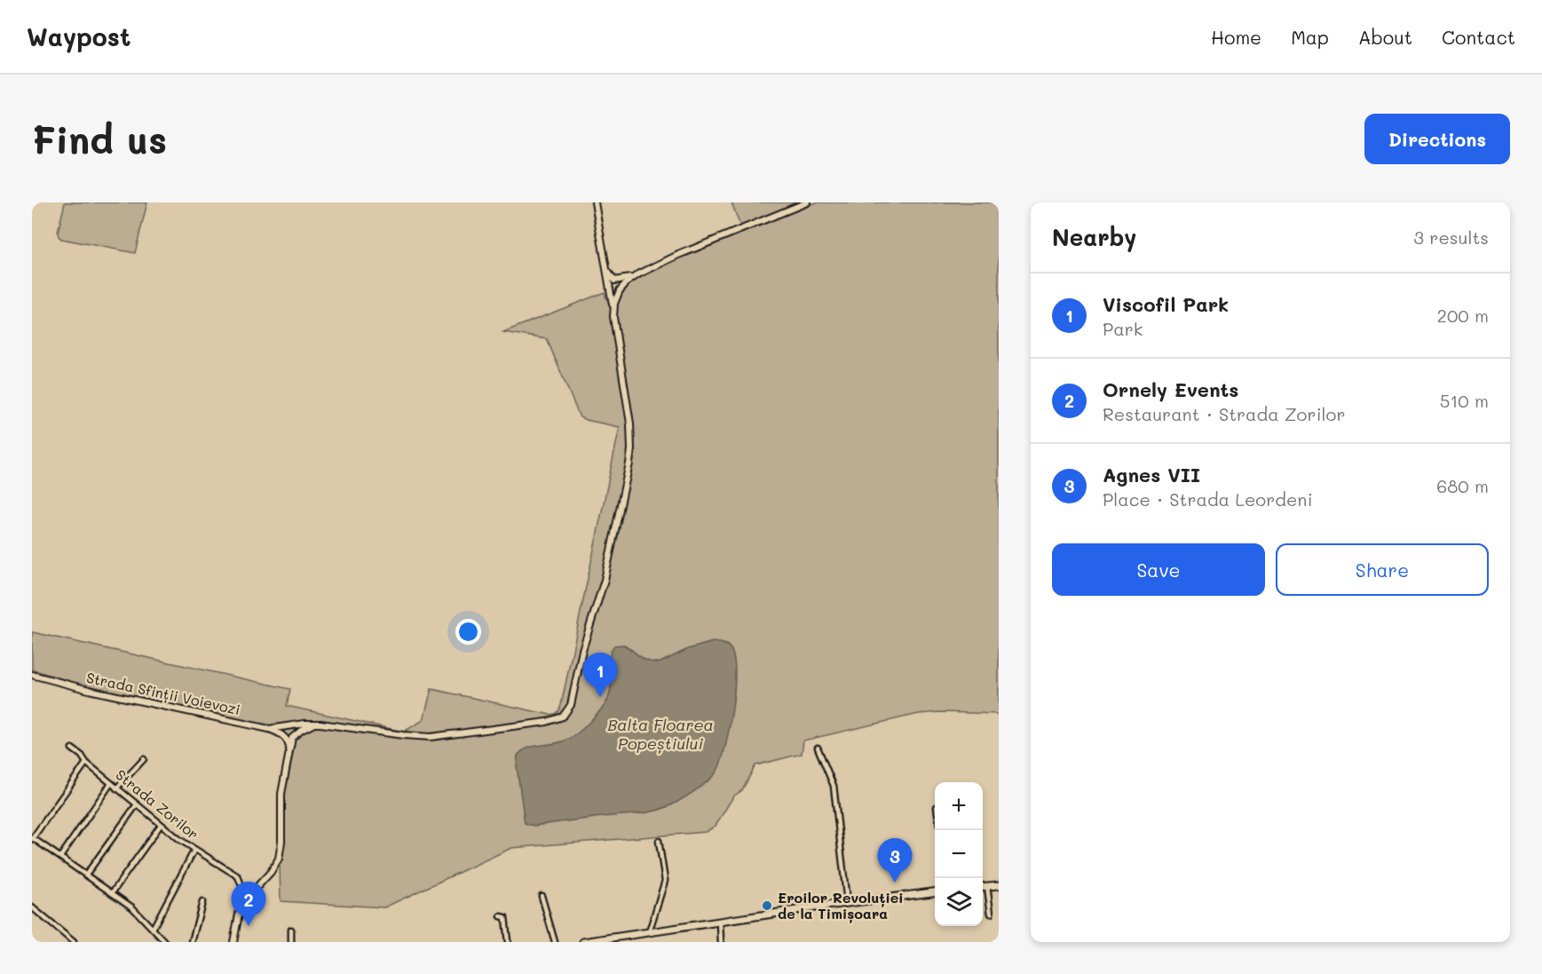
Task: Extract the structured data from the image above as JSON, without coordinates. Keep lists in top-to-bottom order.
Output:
{
  "streets": {
    "street": ["Strada Sfinții Voievozi", "Strada Zorilor"]
  },
  "water": ["Balta Floarea Popeștiului"],
  "places": ["Eroilor Revoluției de la Timișoara"],
  "page": {
    "header": "Waypost",
    "nav": [
      "Home",
      "Map",
      "About",
      "Contact"
    ],
    "buttons": [
      "Directions",
      ["Save", "Share"]
    ],
    "title": "Find us",
    "heading": ["Nearby", "3 results"],
    "list": [
      {
        "mark": "1",
        "name": "Viscofil Park",
        "note": "Park",
        "value": "200 m"
      },
      {
        "mark": "2",
        "name": "Ornely Events",
        "note": "Restaurant · Strada Zorilor",
        "value": "510 m"
      },
      {
        "mark": "3",
        "name": "Agnes VII",
        "note": "Place · Strada Leordeni",
        "value": "680 m"
      }
    ],
    "pins": ["1", "3", "2"],
    "map_buttons": ["+", "−"]
  }
}
